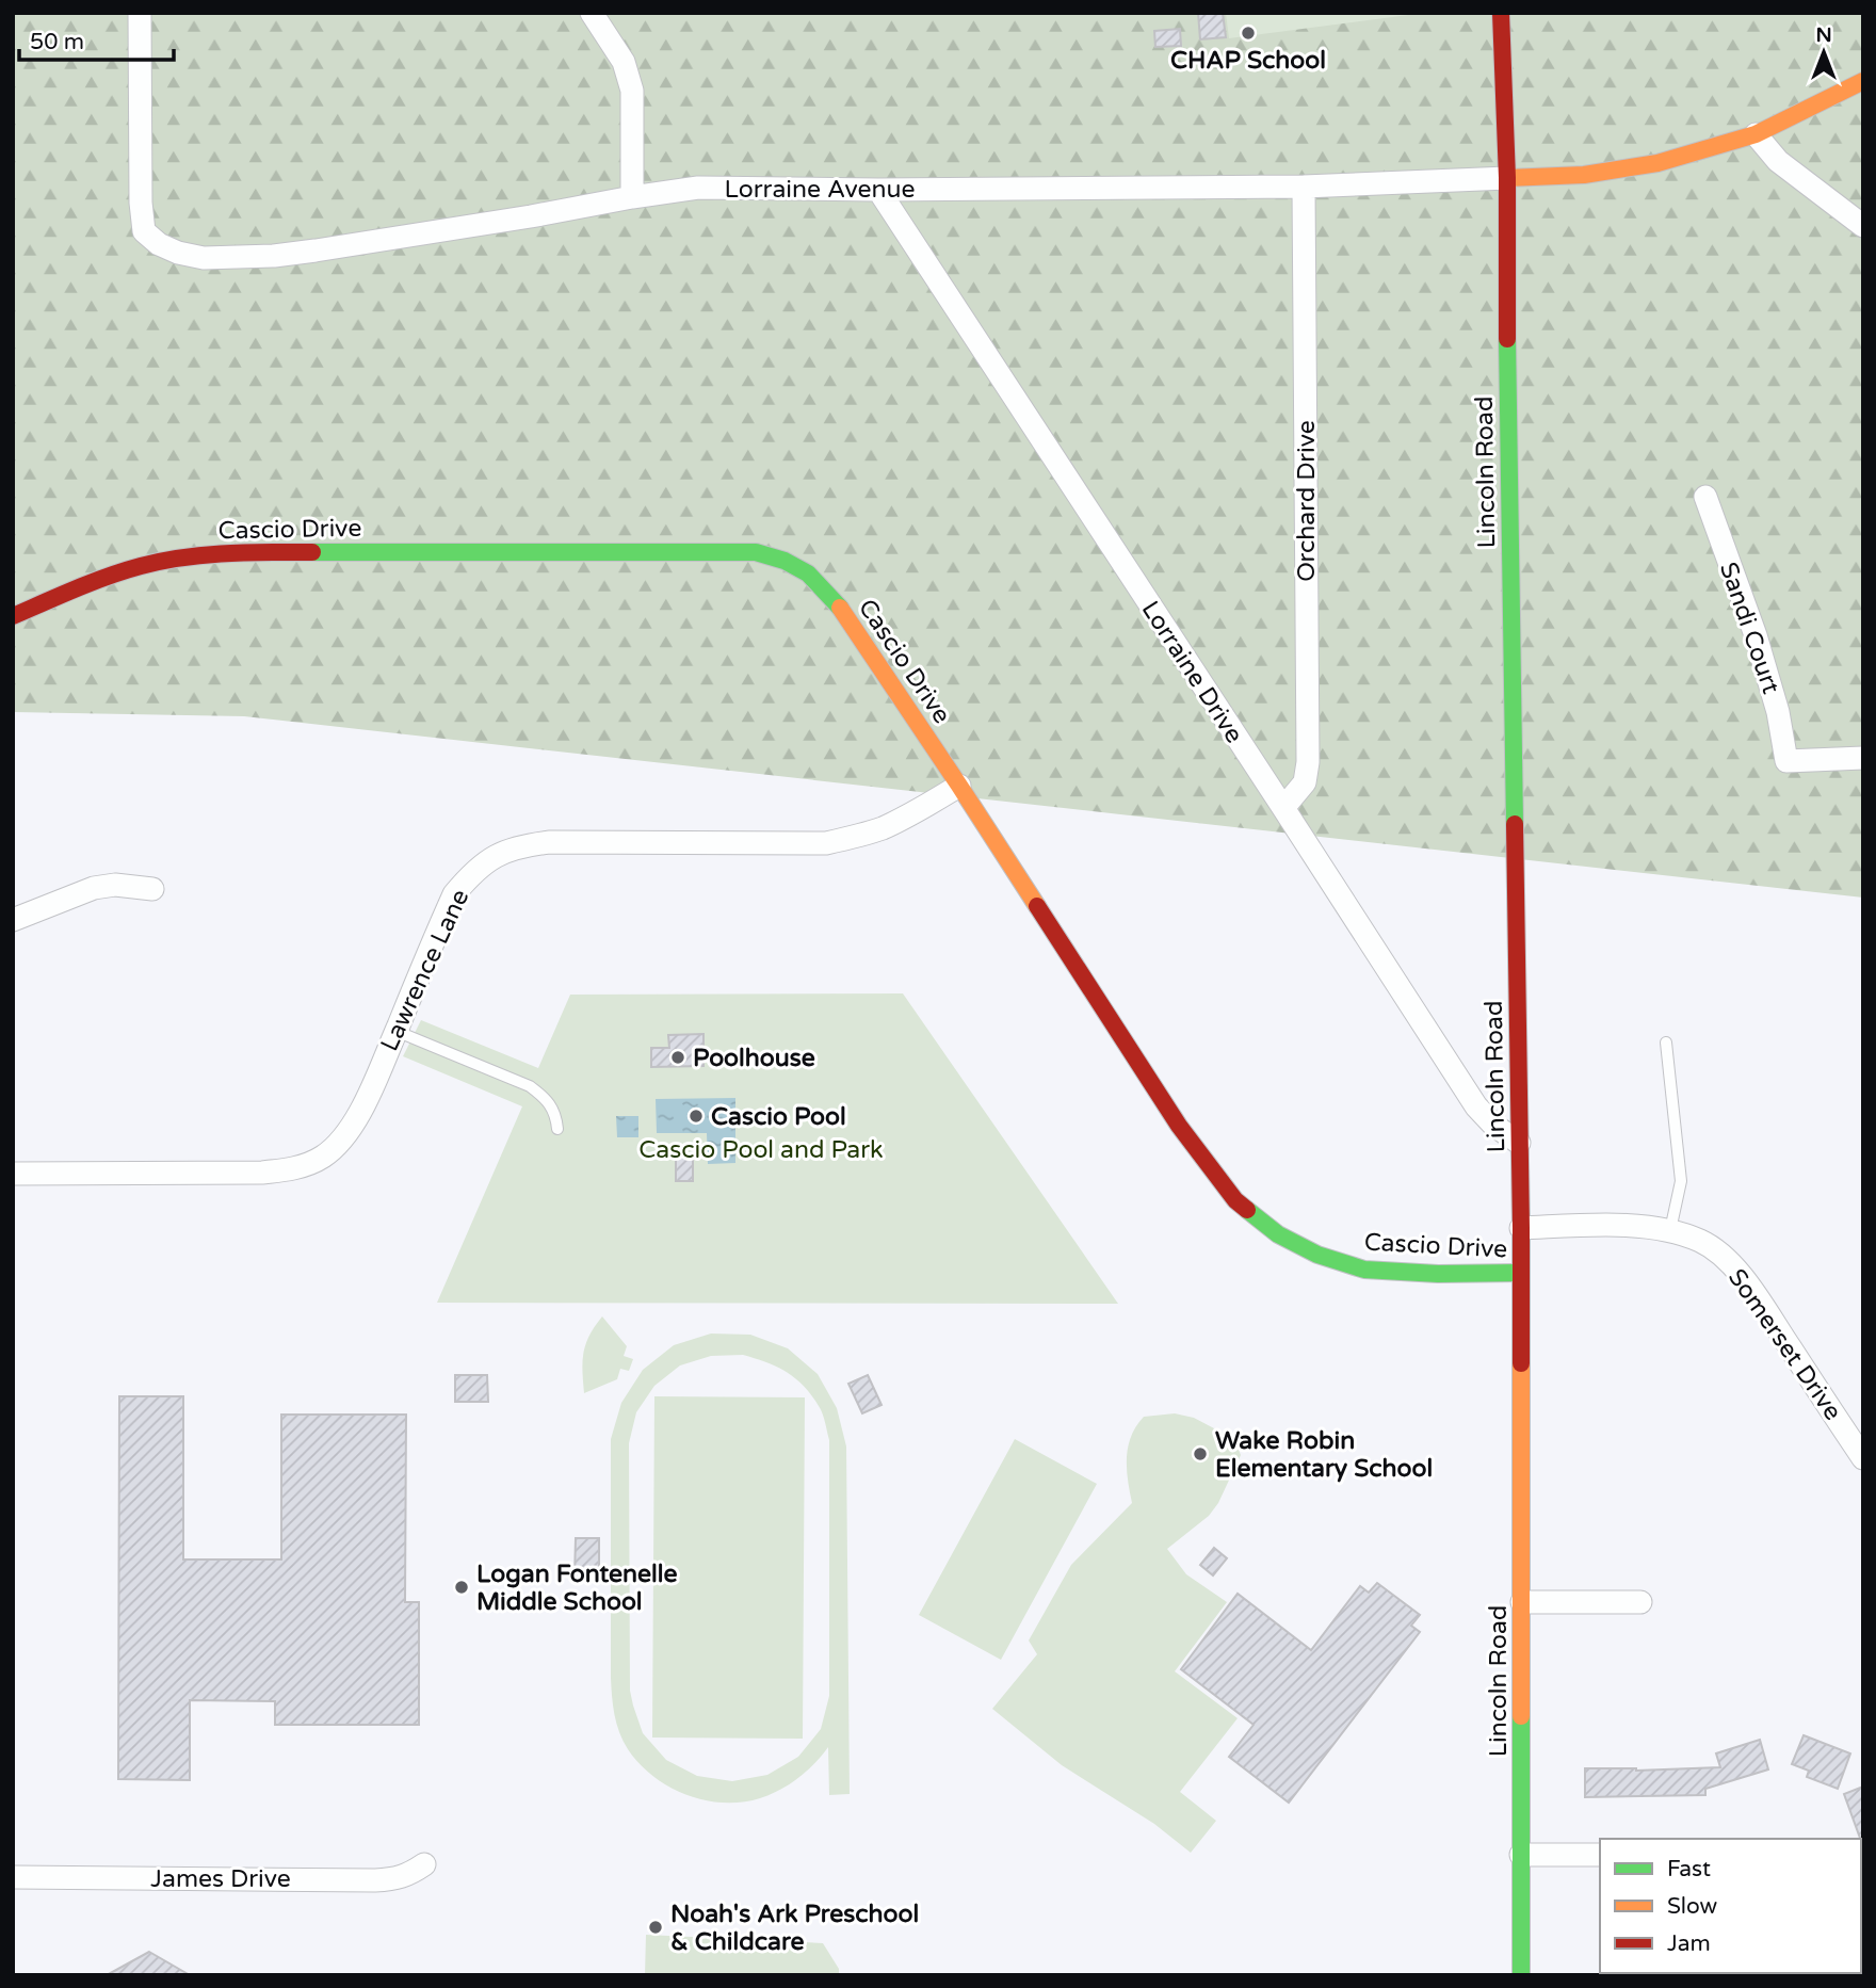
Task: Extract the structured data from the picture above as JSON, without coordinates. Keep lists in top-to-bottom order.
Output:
{
  "streets": {
    "street": [
      "Lorraine Avenue",
      "Lincoln Road",
      "Orchard Drive",
      "Cascio Drive",
      "Sandi Court",
      "Lorraine Drive",
      "Lawrence Lane",
      "Somerset Drive",
      "James Drive"
    ]
  },
  "crossings": [
    ["Lorraine Avenue", "Lincoln Road"],
    ["Lorraine Avenue", "Orchard Drive"],
    ["Lorraine Avenue", "Lorraine Drive"],
    ["Lincoln Road", "Cascio Drive"],
    ["Lincoln Road", "Lorraine Drive"],
    ["Lincoln Road", "Somerset Drive"],
    ["Orchard Drive", "Lorraine Drive"],
    ["Cascio Drive", "Lawrence Lane"]
  ],
  "parks": ["Cascio Pool and Park"],
  "places": [
    "CHAP School",
    "Poolhouse",
    "Cascio Pool",
    "Wake Robin Elementary School",
    "Logan Fontenelle Middle School",
    "Noah's Ark Preschool & Childcare"
  ],
  "legend": ["Fast", "Slow", "Jam"],
  "scale_bar": "50 m",
  "north": "top"
}
